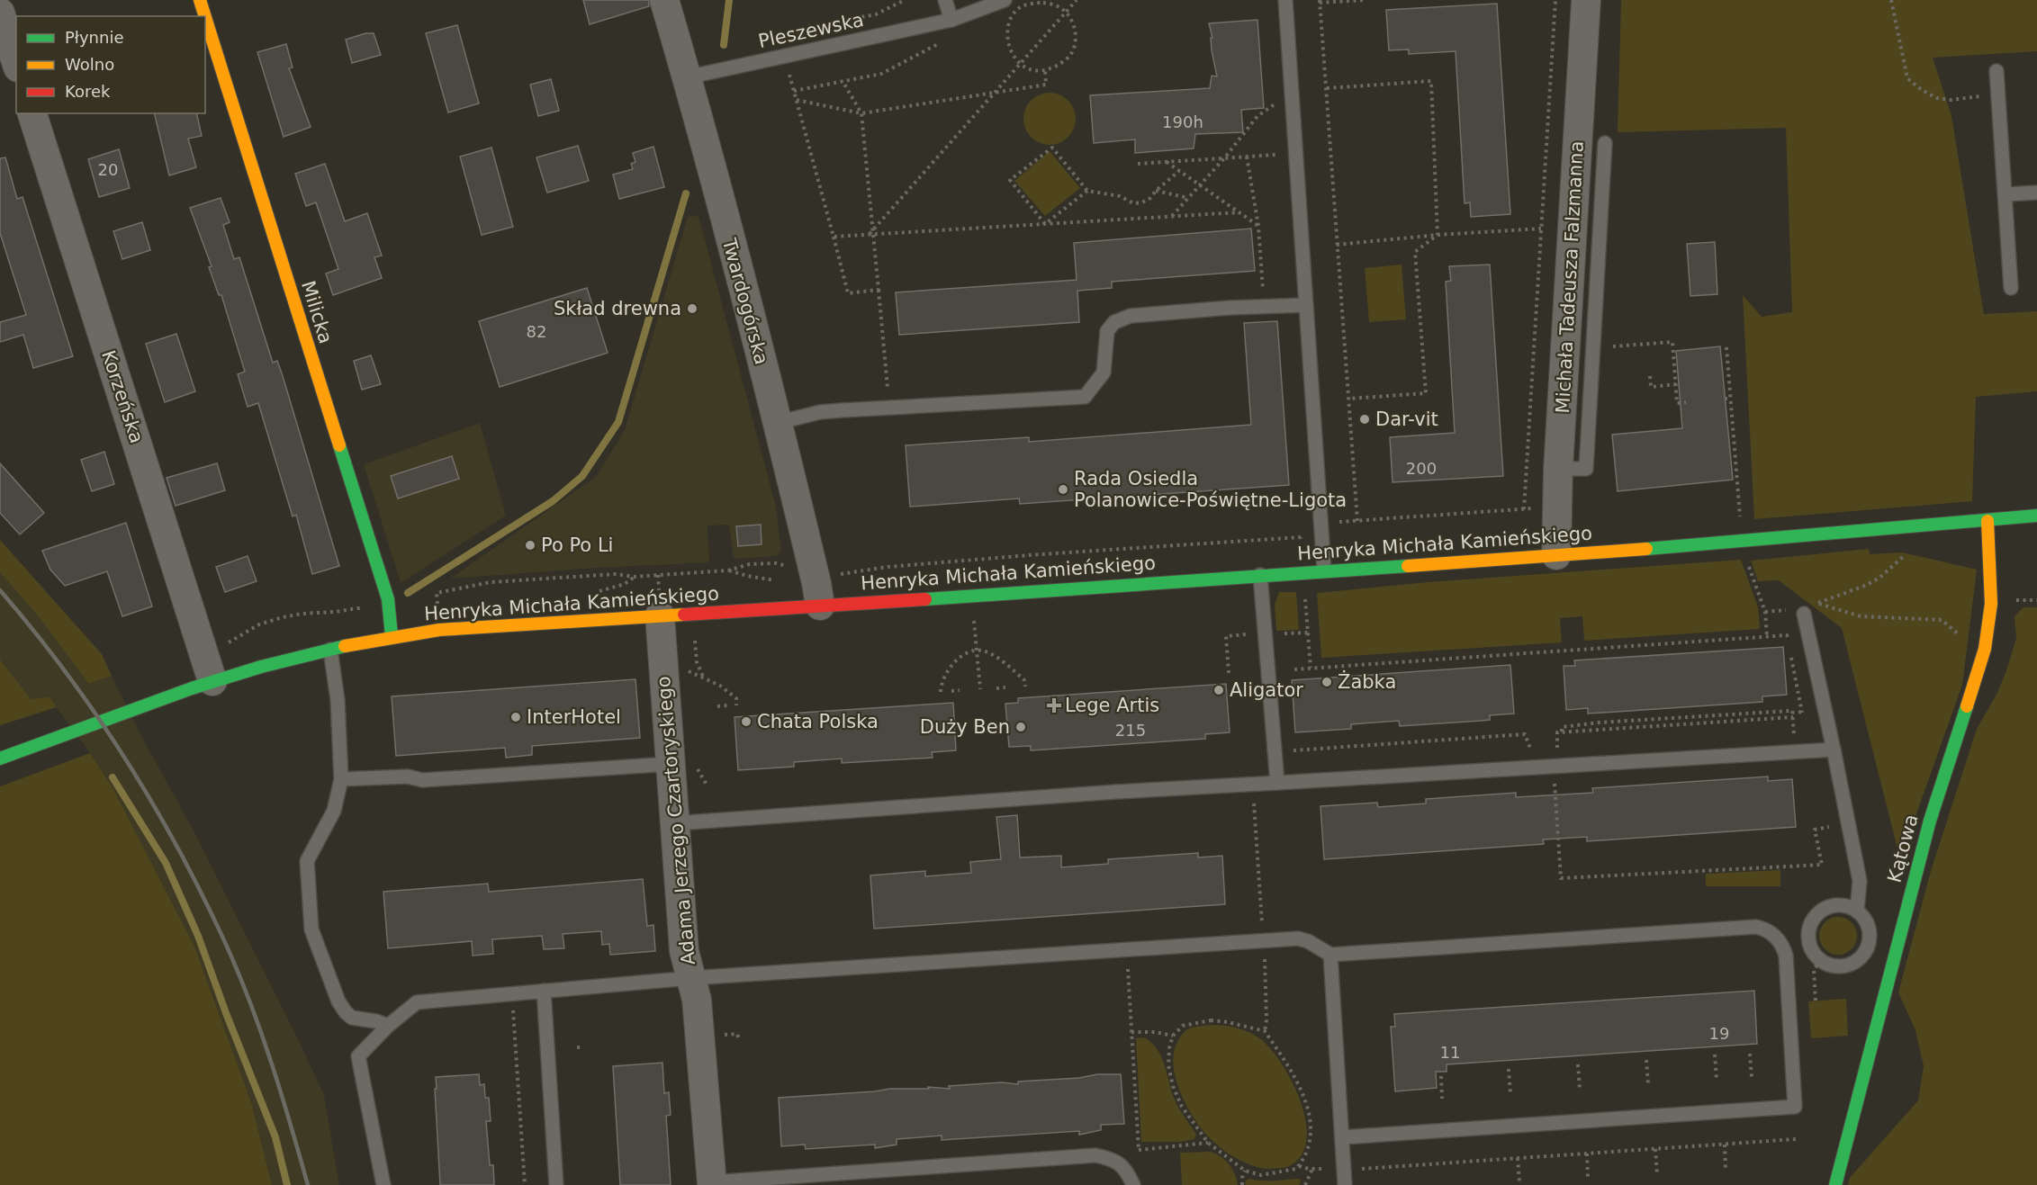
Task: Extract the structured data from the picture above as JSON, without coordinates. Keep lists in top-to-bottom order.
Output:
{
  "streets": {
    "street": [
      "Michała Tadeusza Falzmanna",
      "Twardogórska",
      "Milicka",
      "Korzeńska",
      "Henryka Michała Kamieńskiego",
      "Adama Jerzego Czartoryskiego",
      "Kątowa"
    ],
    "lane": ["Pleszewska"]
  },
  "crossings": [
    ["Pleszewska", "Twardogórska"],
    ["Michała Tadeusza Falzmanna", "Henryka Michała Kamieńskiego"],
    ["Twardogórska", "Henryka Michała Kamieńskiego"],
    ["Milicka", "Henryka Michała Kamieńskiego"],
    ["Korzeńska", "Henryka Michała Kamieńskiego"],
    ["Henryka Michała Kamieńskiego", "Adama Jerzego Czartoryskiego"],
    ["Henryka Michała Kamieńskiego", "Kątowa"]
  ],
  "places": {
    "other": [
      "Skład drewna",
      "Dar-vit",
      "Rada Osiedla Polanowice-Poświętne-Ligota",
      "Po Po Li",
      "Żabka",
      "Aligator",
      "InterHotel",
      "Chata Polska",
      "Duży Ben"
    ],
    "health": ["Lege Artis"]
  },
  "house_numbers": [
    "190h",
    "20",
    "82",
    "200",
    "215",
    "19",
    "11"
  ],
  "legend": ["Płynnie", "Wolno", "Korek"]
}
